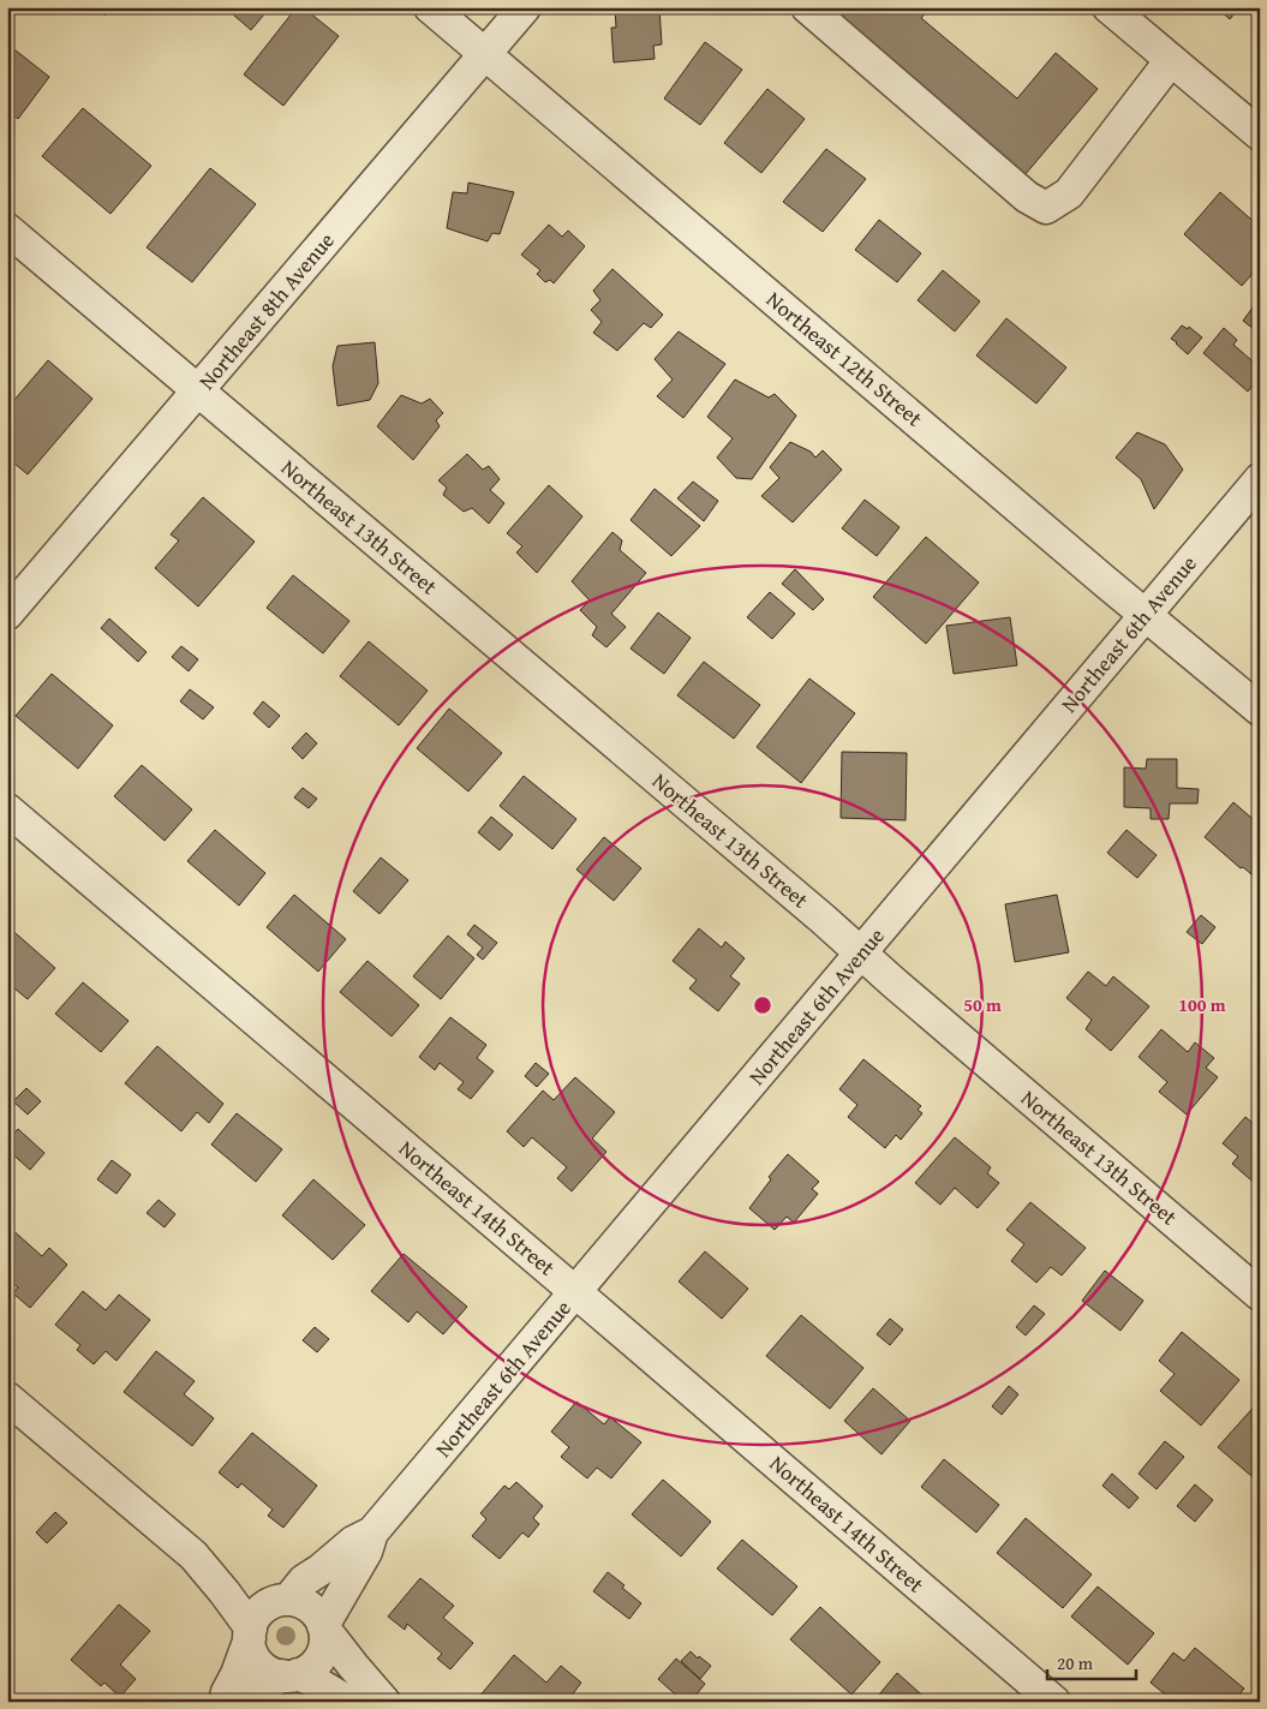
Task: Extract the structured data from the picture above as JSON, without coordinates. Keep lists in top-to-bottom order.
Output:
{
  "streets": {
    "street": [
      "Northeast 8th Avenue",
      "Northeast 12th Street",
      "Northeast 13th Street",
      "Northeast 6th Avenue",
      "Northeast 14th Street"
    ]
  },
  "crossings": [
    ["Northeast 8th Avenue", "Northeast 12th Street"],
    ["Northeast 8th Avenue", "Northeast 13th Street"],
    ["Northeast 12th Street", "Northeast 6th Avenue"],
    ["Northeast 13th Street", "Northeast 6th Avenue"],
    ["Northeast 6th Avenue", "Northeast 14th Street"]
  ],
  "scale_bar": "20 m",
  "rings": ["50 m", "100 m"]
}
